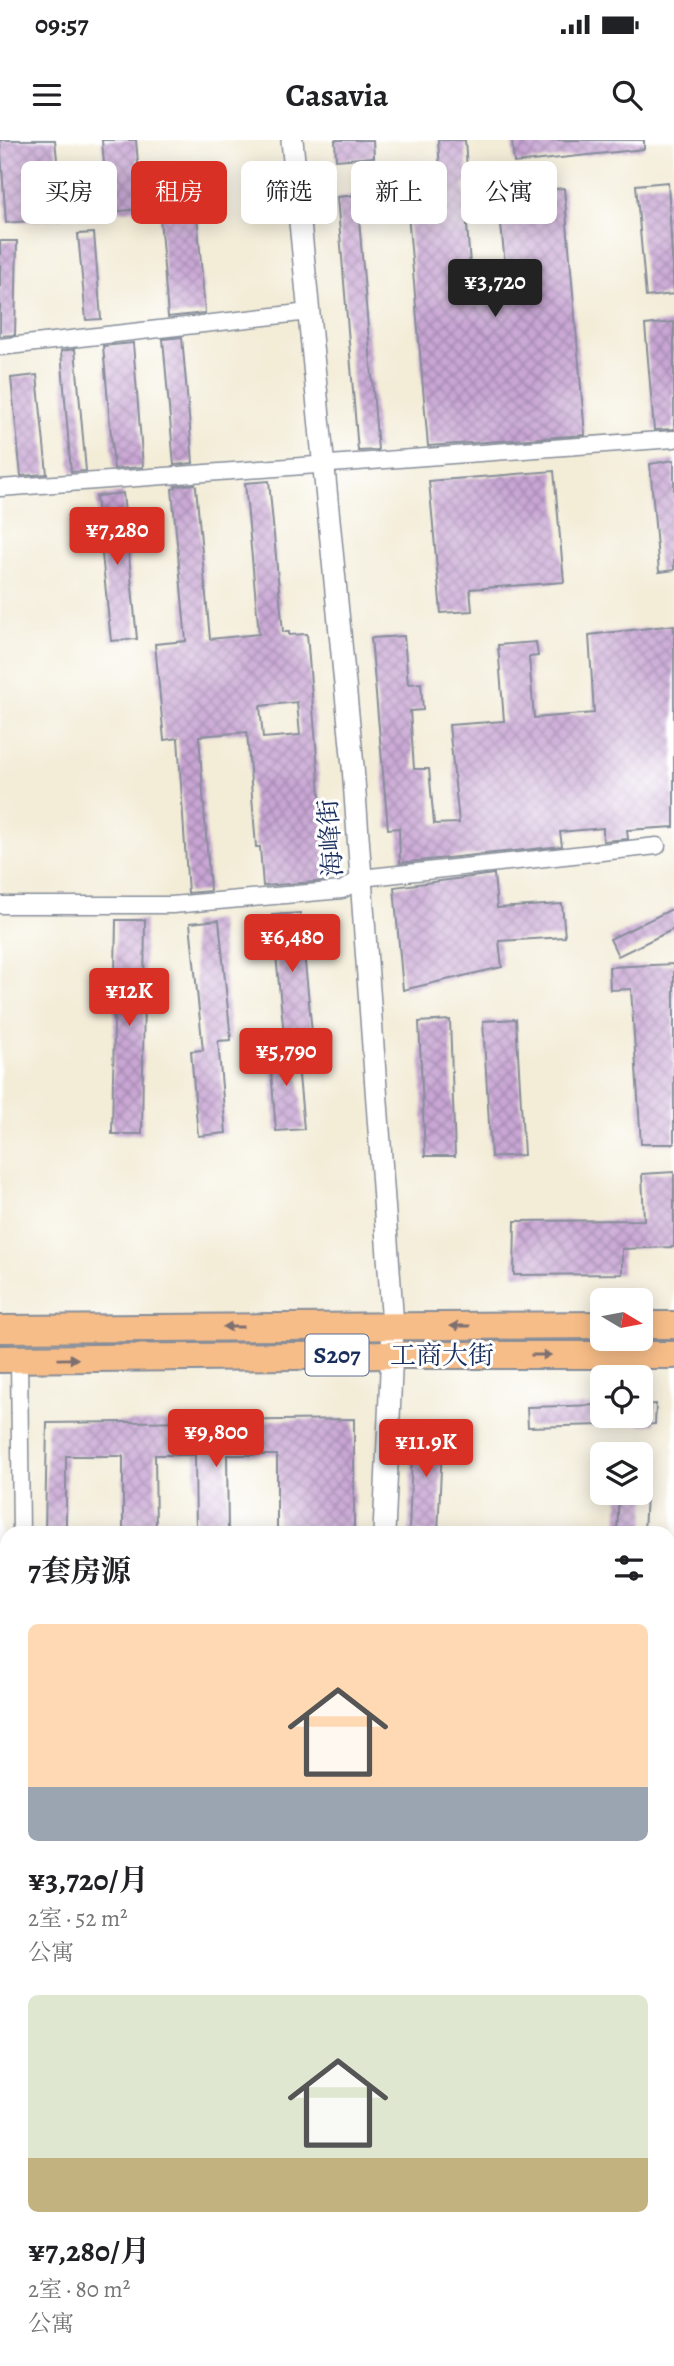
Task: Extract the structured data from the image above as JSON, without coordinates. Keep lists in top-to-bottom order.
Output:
{
  "streets": {
    "main road": ["S207", "工商大街"],
    "street": ["海峰街"]
  },
  "crossings": [
    ["海峰街", "工商大街"]
  ],
  "north": "right",
  "page": {
    "status": "09:57",
    "header": "Casavia",
    "chip": [
      "买房",
      "租房",
      "筛选",
      "新上",
      "公寓"
    ],
    "price": [
      "¥3,720",
      "¥7,280",
      "¥6,480",
      "¥12K",
      "¥5,790",
      "¥9,800",
      "¥11.9K"
    ],
    "heading": "7套房源",
    "list": [
      {
        "name": "¥3,720/月",
        "note": "2室 · 52 m² · 公寓"
      },
      {
        "name": "¥7,280/月",
        "note": "2室 · 80 m² · 公寓"
      }
    ]
  }
}
